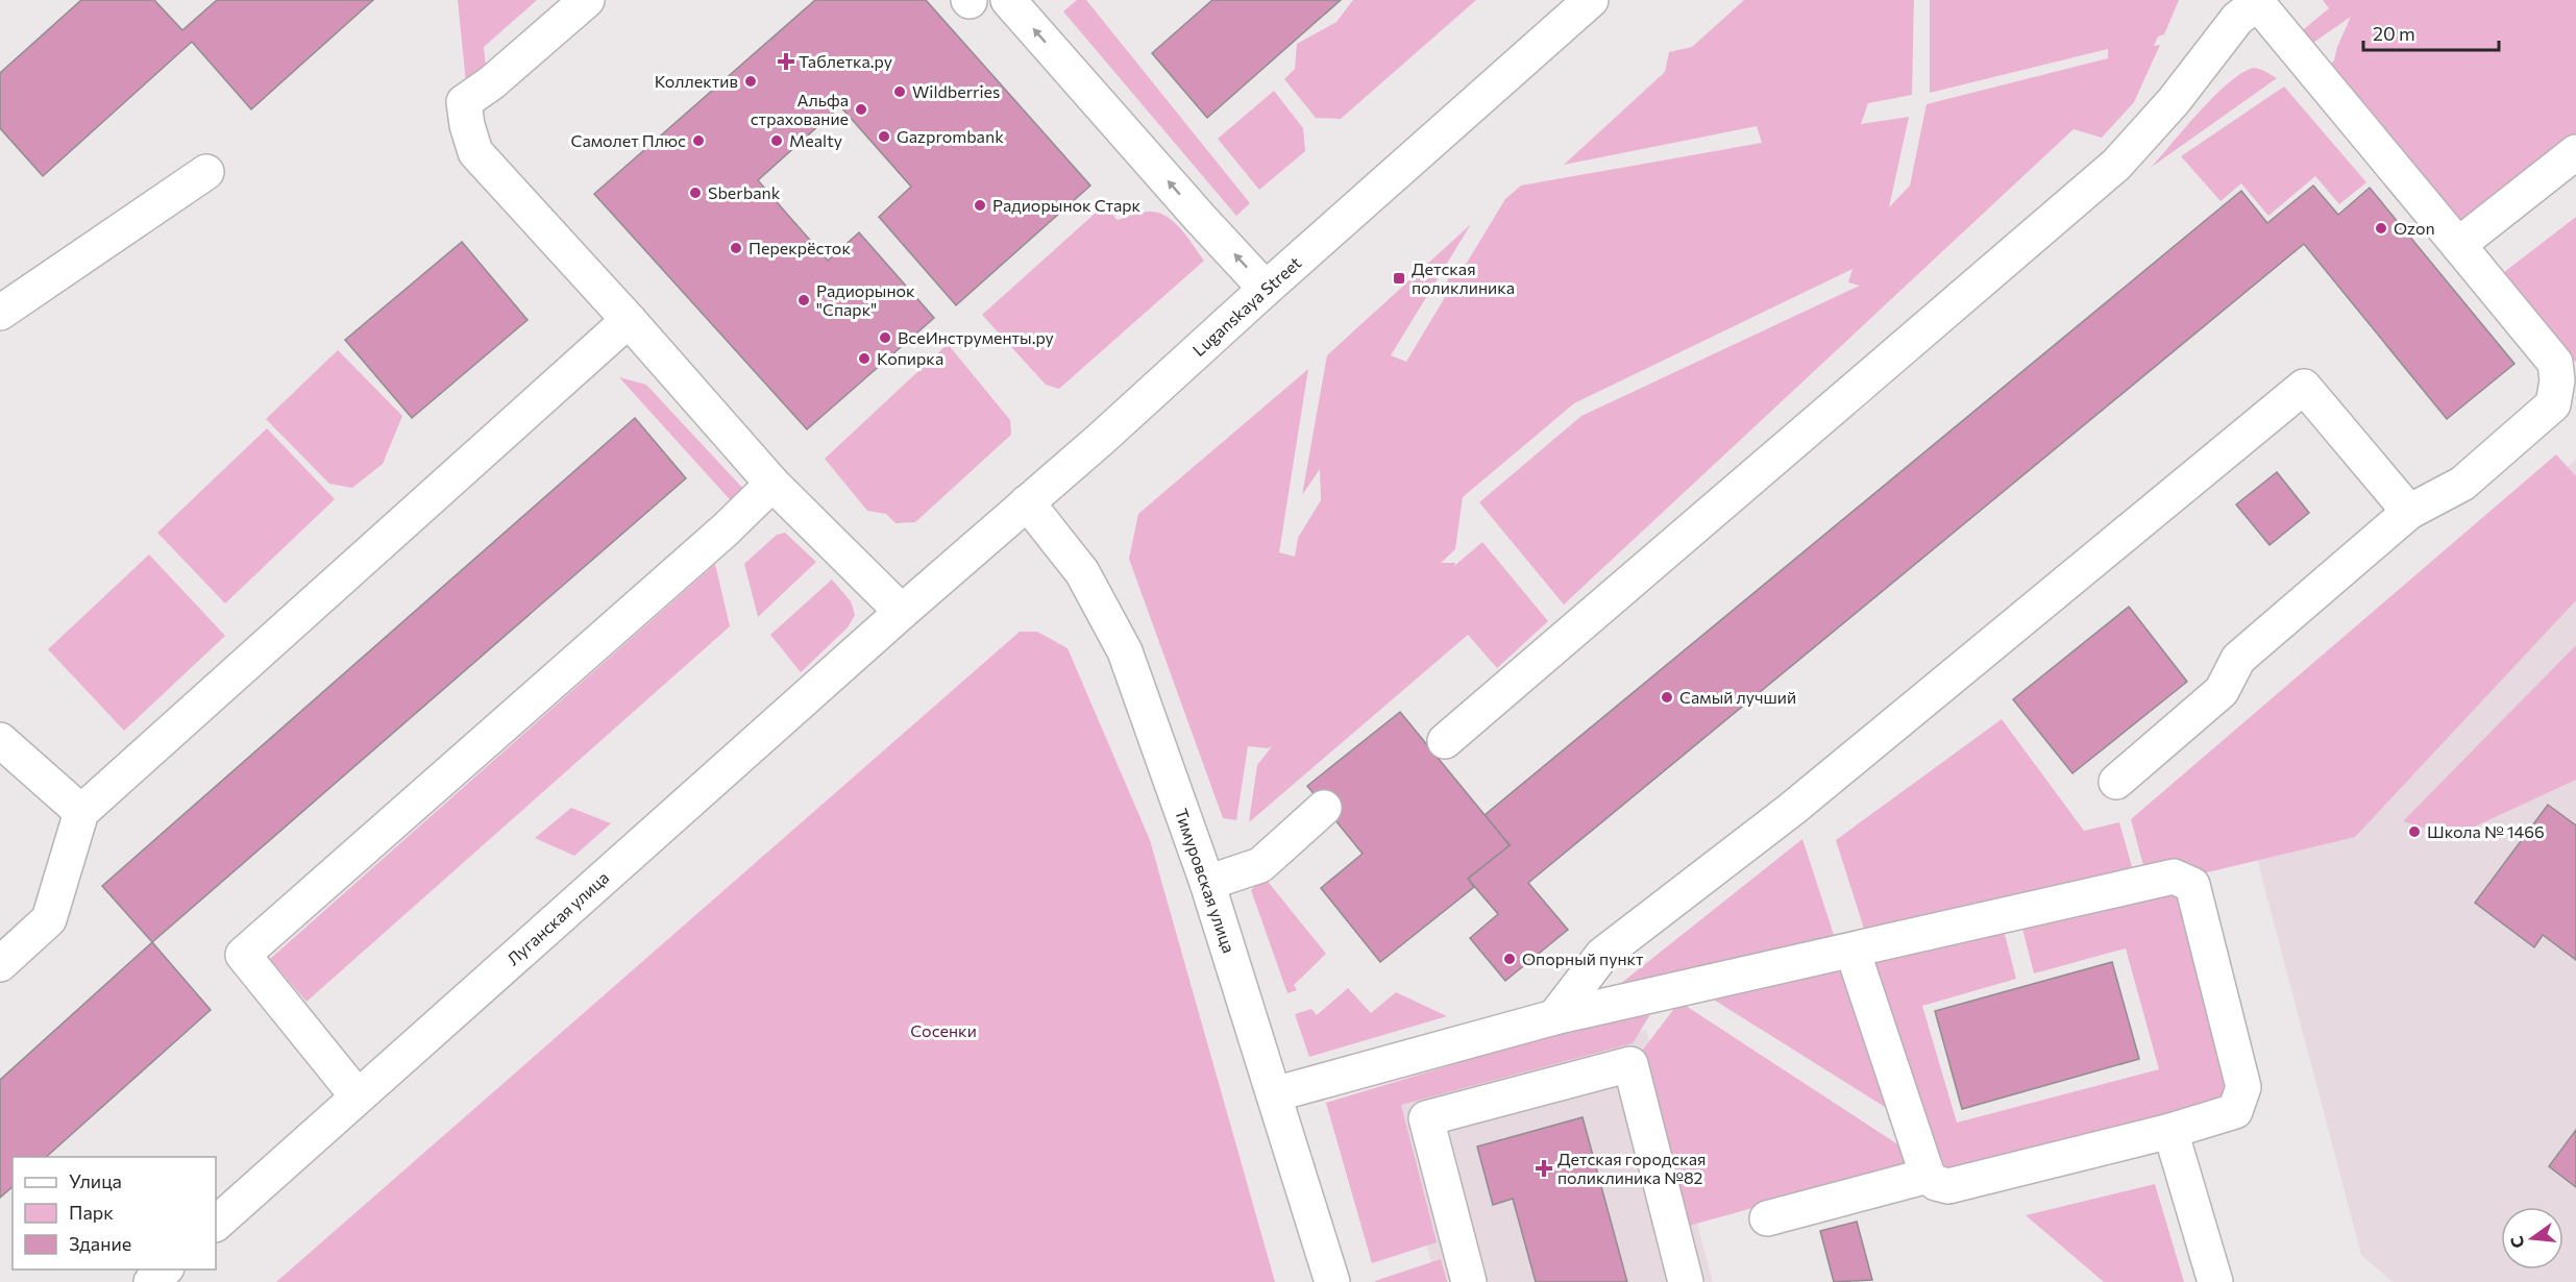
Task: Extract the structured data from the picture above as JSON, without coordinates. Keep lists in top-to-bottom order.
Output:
{
  "streets": {
    "main road": ["Luganskaya Street", "Тимуровская улица", "Луганская улица"]
  },
  "crossings": [
    ["Luganskaya Street", "Тимуровская улица"],
    ["Luganskaya Street", "Луганская улица"]
  ],
  "parks": ["Сосенки"],
  "places": {
    "health": ["Таблетка.ру", "Детская городская поликлиника №82"],
    "other": [
      "Коллектив",
      "Wildberries",
      "Альфа страхование",
      "Gazprombank",
      "Самолет Плюс",
      "Mealty",
      "Sberbank",
      "Радиорынок Старк",
      "Ozon",
      "Перекрёсток",
      "Радиорынок \"Спарк\"",
      "ВсеИнструменты.ру",
      "Копирка",
      "Самый лучший",
      "Школа № 1466",
      "Опорный пункт"
    ],
    "transit": ["Детская поликлиника"]
  },
  "legend": ["Улица", "Парк", "Здание"],
  "scale_bar": "20 m",
  "north": "left"
}
